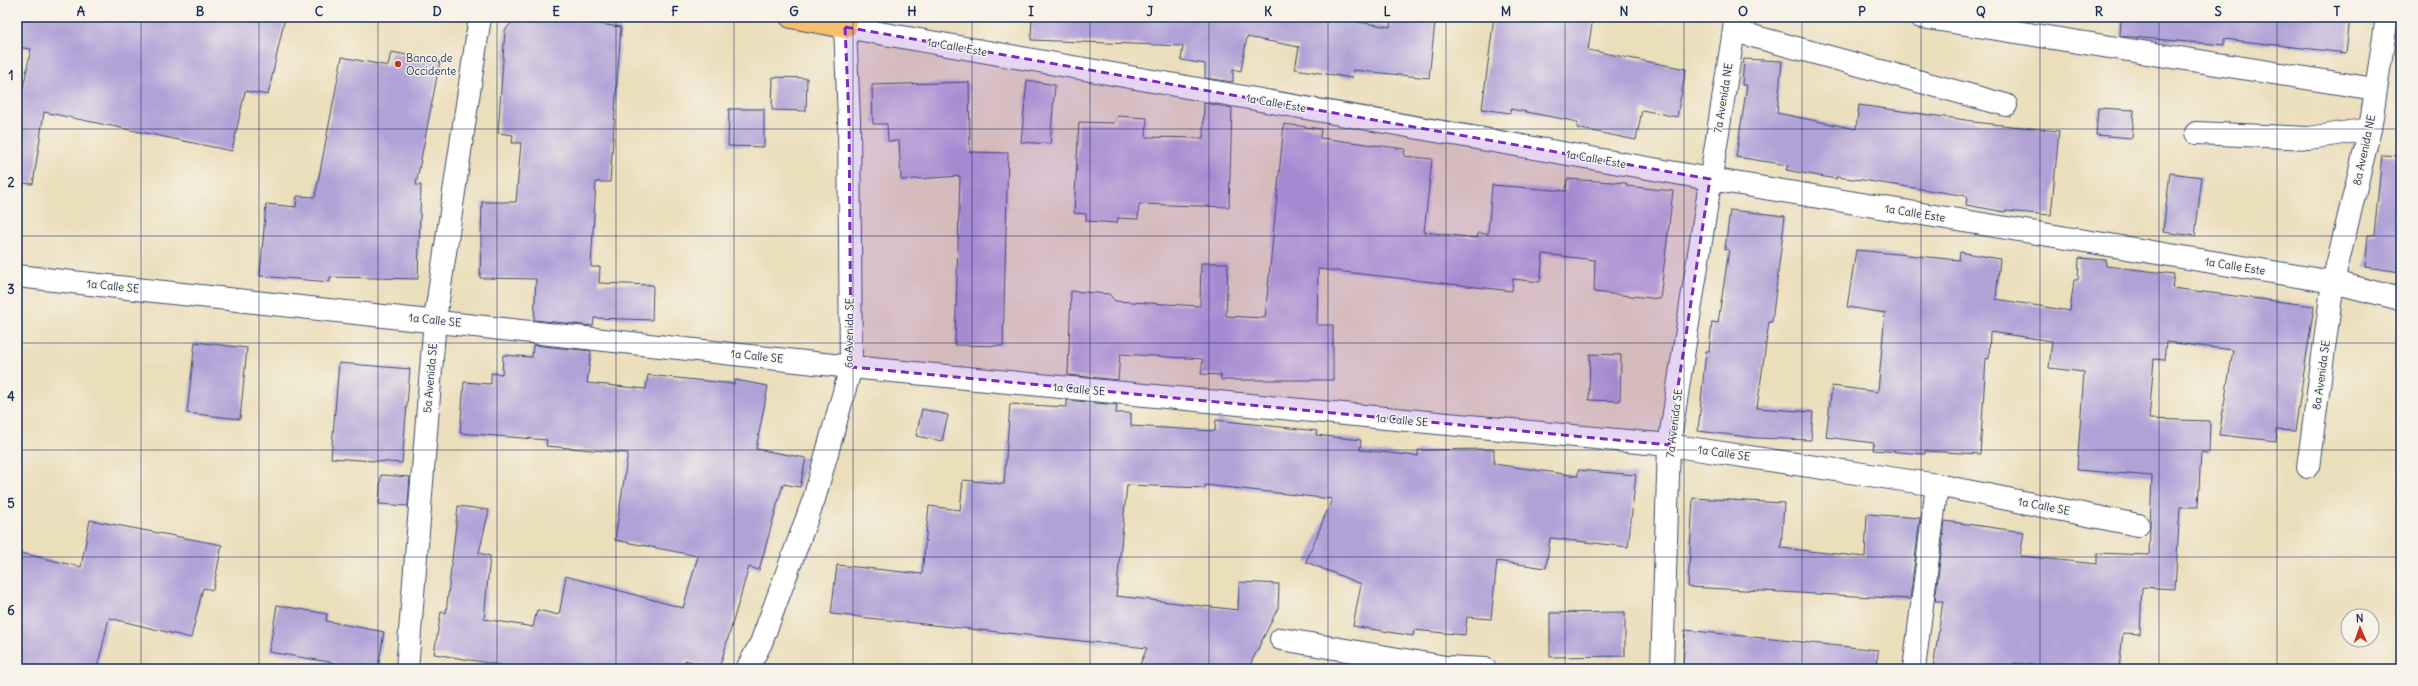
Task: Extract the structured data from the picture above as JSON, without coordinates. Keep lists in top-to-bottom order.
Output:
{
  "streets": {
    "main road": ["1a Calle Este"],
    "street": [
      "7a Avenida NE",
      "8a Avenida NE",
      "1a Calle SE",
      "6a Avenida SE",
      "8a Avenida SE",
      "5a Avenida SE",
      "7a Avenida SE"
    ]
  },
  "crossings": [
    ["1a Calle Este", "7a Avenida NE"],
    ["1a Calle Este", "8a Avenida NE"],
    ["1a Calle Este", "6a Avenida SE"],
    ["1a Calle Este", "8a Avenida SE"],
    ["1a Calle Este", "7a Avenida SE"],
    ["7a Avenida NE", "7a Avenida SE"],
    ["8a Avenida NE", "8a Avenida SE"],
    ["1a Calle SE", "6a Avenida SE"],
    ["1a Calle SE", "5a Avenida SE"],
    ["1a Calle SE", "7a Avenida SE"]
  ],
  "places": ["Banco de Occidente"],
  "north": "top",
  "grid": {
    "columns": [
      "A",
      "B",
      "C",
      "D",
      "E",
      "F",
      "G",
      "H",
      "I",
      "J",
      "K",
      "L",
      "M",
      "N",
      "O",
      "P",
      "Q",
      "R",
      "S",
      "T"
    ],
    "rows": [
      "1",
      "2",
      "3",
      "4",
      "5",
      "6"
    ]
  }
}
